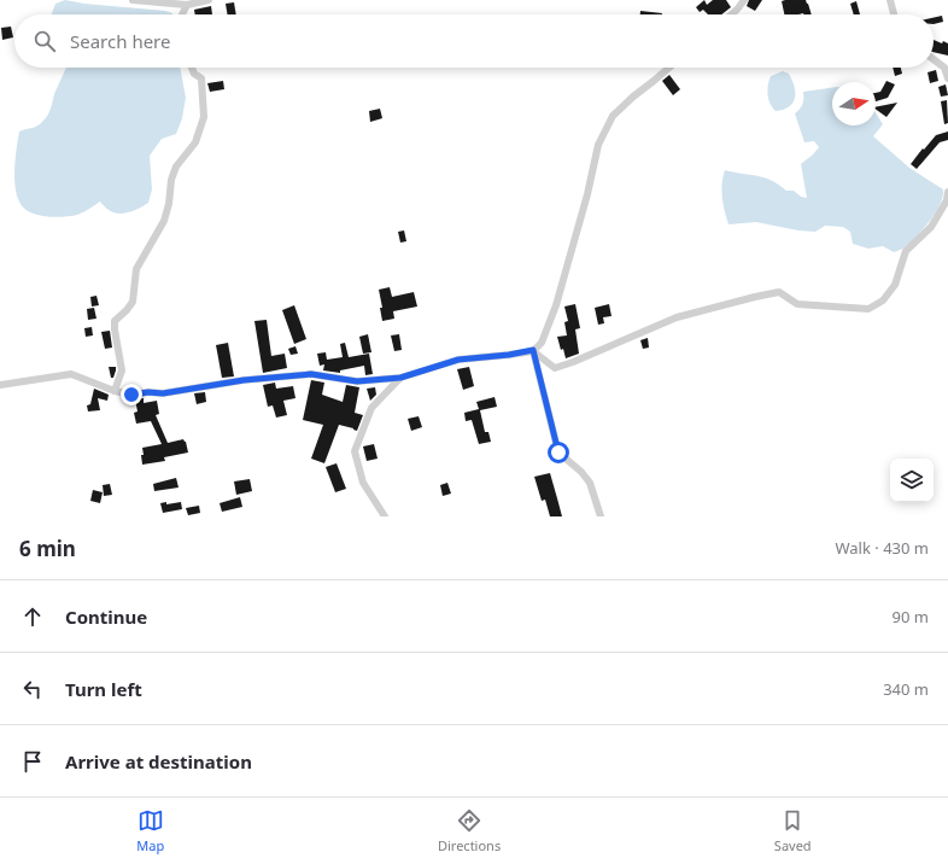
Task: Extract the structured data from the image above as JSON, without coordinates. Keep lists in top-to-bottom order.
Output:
{
  "north": "right",
  "page": {
    "search": "Search here",
    "heading": ["6 min", "Walk · 430 m"],
    "list": [
      ["Continue", "90 m"],
      ["Turn left", "340 m"],
      "Arrive at destination"
    ],
    "nav": ["Map", "Directions", "Saved"]
  }
}
